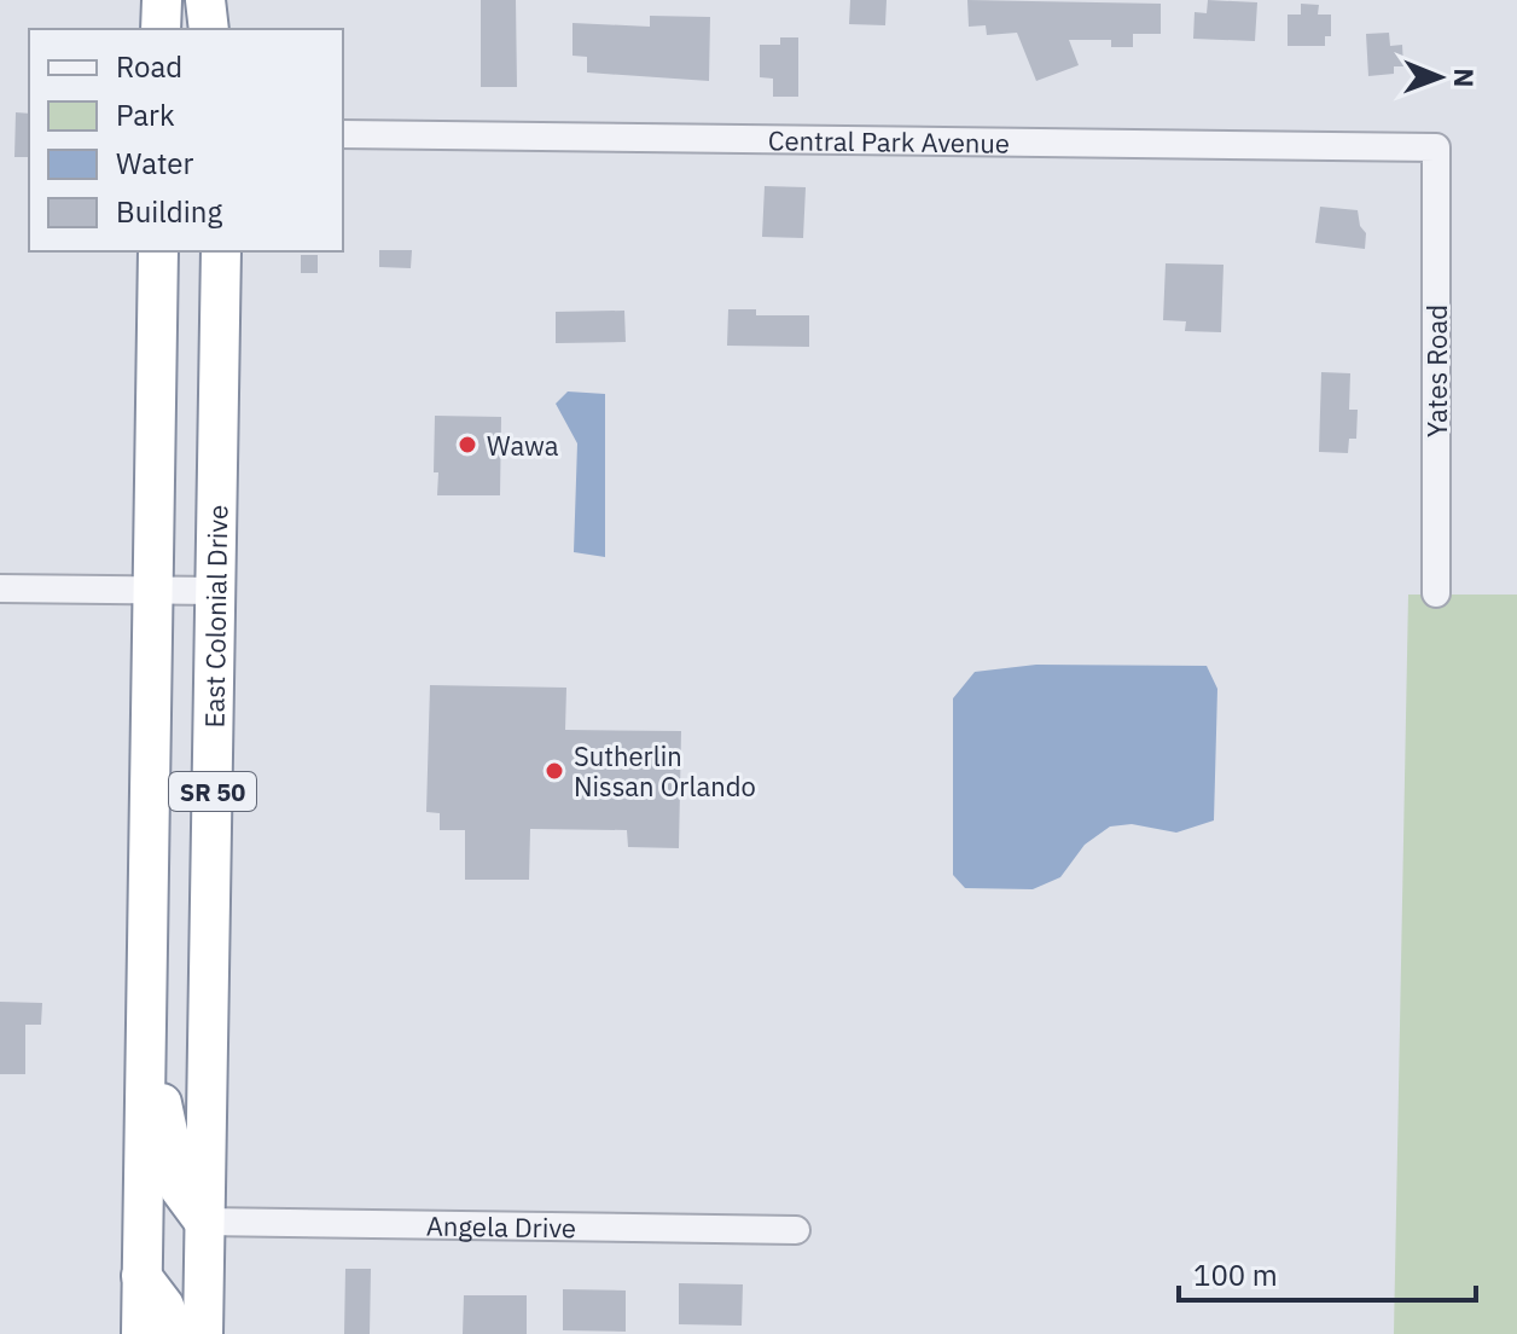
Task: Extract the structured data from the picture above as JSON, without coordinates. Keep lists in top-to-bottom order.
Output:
{
  "streets": {
    "highway": ["East Colonial Drive", "SR 50"],
    "street": ["Central Park Avenue", "Yates Road", "Angela Drive"]
  },
  "crossings": [
    ["Central Park Avenue", "Yates Road"],
    ["East Colonial Drive", "Angela Drive"]
  ],
  "places": ["Wawa", "Sutherlin Nissan Orlando"],
  "legend": [
    "Road",
    "Park",
    "Water",
    "Building"
  ],
  "scale_bar": "100 m",
  "north": "right"
}
